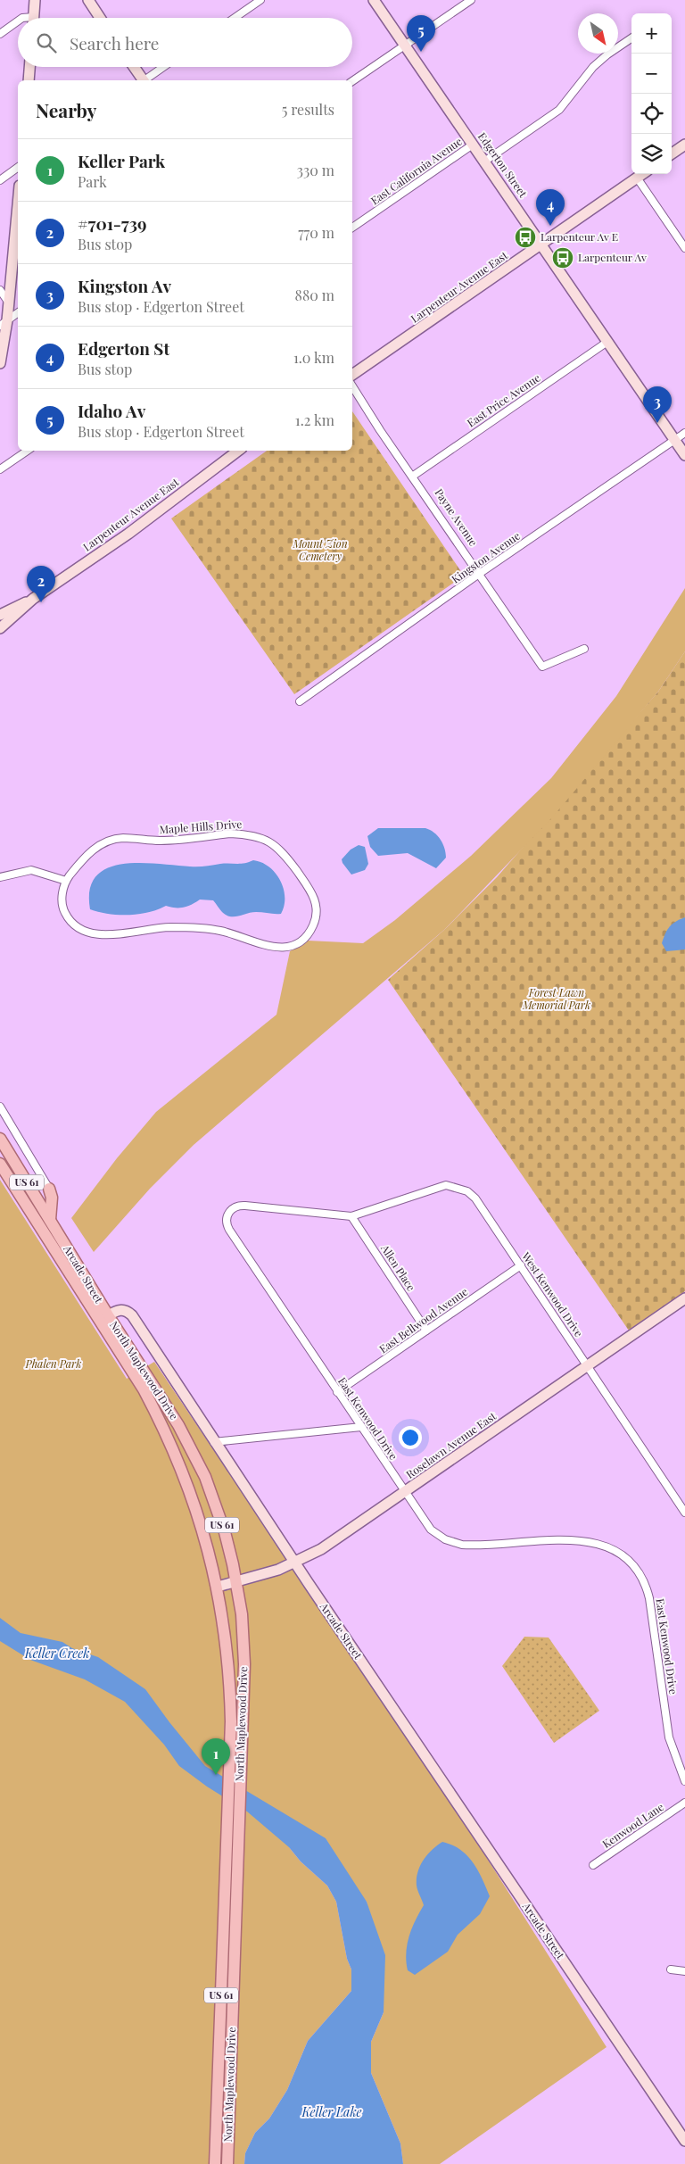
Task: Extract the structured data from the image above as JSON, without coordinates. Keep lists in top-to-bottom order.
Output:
{
  "streets": {
    "main road": ["US 61", "Arcade Street", "North Maplewood Drive"],
    "street": [
      "Edgerton Street",
      "East California Avenue",
      "Larpenteur Avenue East",
      "East Price Avenue",
      "Payne Avenue",
      "Kingston Avenue",
      "Maple Hills Drive",
      "Allen Place",
      "West Kenwood Drive",
      "East Bellwood Avenue",
      "East Kenwood Drive",
      "Roselawn Avenue East",
      "Kenwood Lane"
    ]
  },
  "crossings": [
    ["Edgerton Street", "East California Avenue"],
    ["Edgerton Street", "Larpenteur Avenue East"],
    ["Edgerton Street", "East Price Avenue"],
    ["Edgerton Street", "Kingston Avenue"],
    ["East Price Avenue", "Payne Avenue"],
    ["Payne Avenue", "Kingston Avenue"],
    ["Allen Place", "West Kenwood Drive"],
    ["Allen Place", "East Bellwood Avenue"],
    ["Allen Place", "East Kenwood Drive"],
    ["Arcade Street", "North Maplewood Drive"],
    ["Arcade Street", "Roselawn Avenue East"],
    ["West Kenwood Drive", "East Bellwood Avenue"],
    ["West Kenwood Drive", "East Kenwood Drive"],
    ["West Kenwood Drive", "Roselawn Avenue East"],
    ["East Bellwood Avenue", "East Kenwood Drive"],
    ["North Maplewood Drive", "Roselawn Avenue East"],
    ["East Kenwood Drive", "Roselawn Avenue East"]
  ],
  "water": ["Keller Creek", "Keller Lake"],
  "parks": ["Mount Zion Cemetery", "Forest Lawn Memorial Park", "Phalen Park"],
  "places": {
    "bus stop": ["Larpenteur Av E", "Larpenteur Av"]
  },
  "north": "bottom right",
  "page": {
    "map_buttons": ["+", "−"],
    "pins": [
      "5",
      "4",
      "3",
      "2",
      "1"
    ],
    "search": "Search here",
    "heading": ["Nearby", "5 results"],
    "list": [
      {
        "mark": "1",
        "name": "Keller Park",
        "note": "Park",
        "value": "330 m"
      },
      {
        "mark": "2",
        "name": "#701-739",
        "note": "Bus stop",
        "value": "770 m"
      },
      {
        "mark": "3",
        "name": "Kingston Av",
        "note": "Bus stop · Edgerton Street",
        "value": "880 m"
      },
      {
        "mark": "4",
        "name": "Edgerton St",
        "note": "Bus stop",
        "value": "1.0 km"
      },
      {
        "mark": "5",
        "name": "Idaho Av",
        "note": "Bus stop · Edgerton Street",
        "value": "1.2 km"
      }
    ]
  }
}
